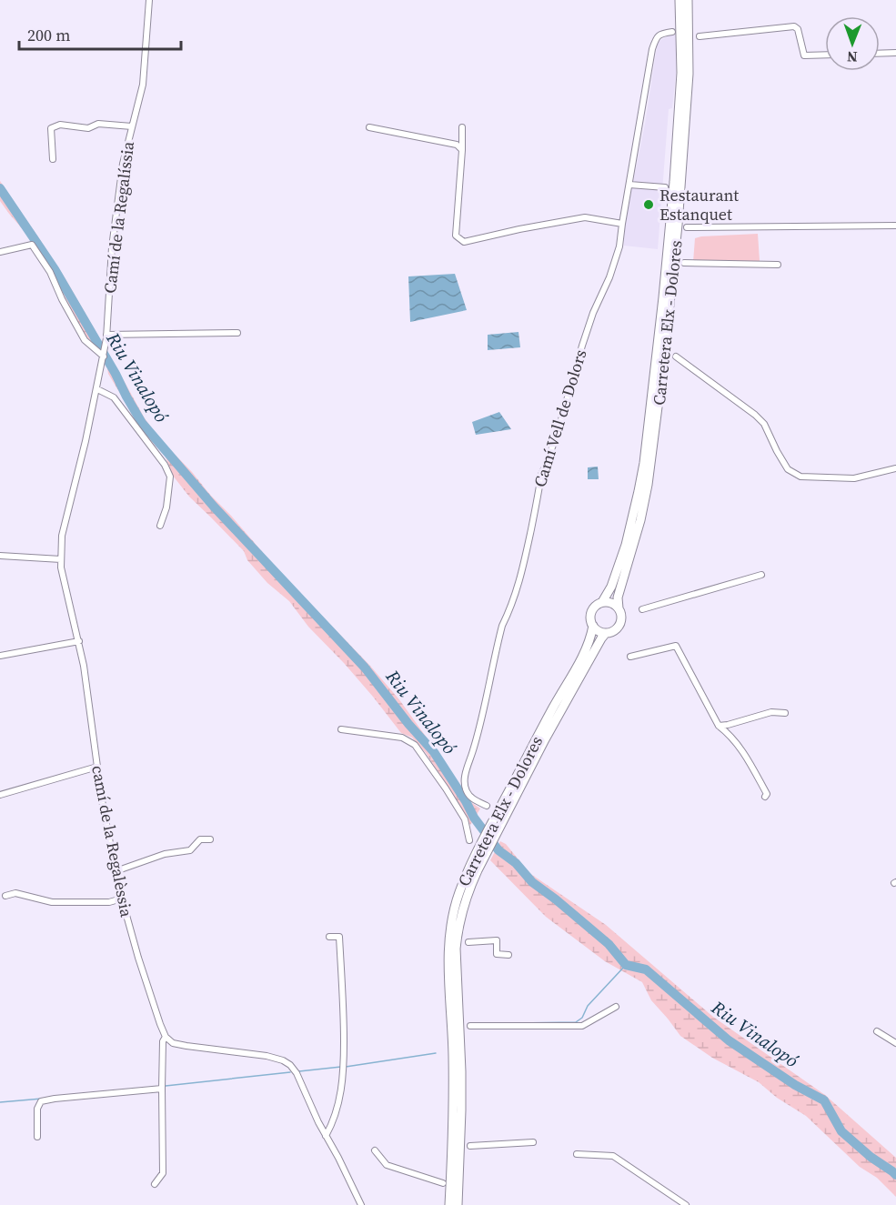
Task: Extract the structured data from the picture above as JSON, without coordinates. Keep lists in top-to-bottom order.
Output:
{
  "streets": {
    "main road": ["Carretera Elx - Dolores"],
    "street": ["Camí de la Regalíssia", "Camí Vell de Dolors", "camí de la Regalèssia"]
  },
  "crossings": [
    ["Camí de la Regalíssia", "camí de la Regalèssia"]
  ],
  "water": ["Riu Vinalopó"],
  "places": ["Restaurant Estanquet"],
  "scale_bar": "200 m",
  "north": "bottom"
}
